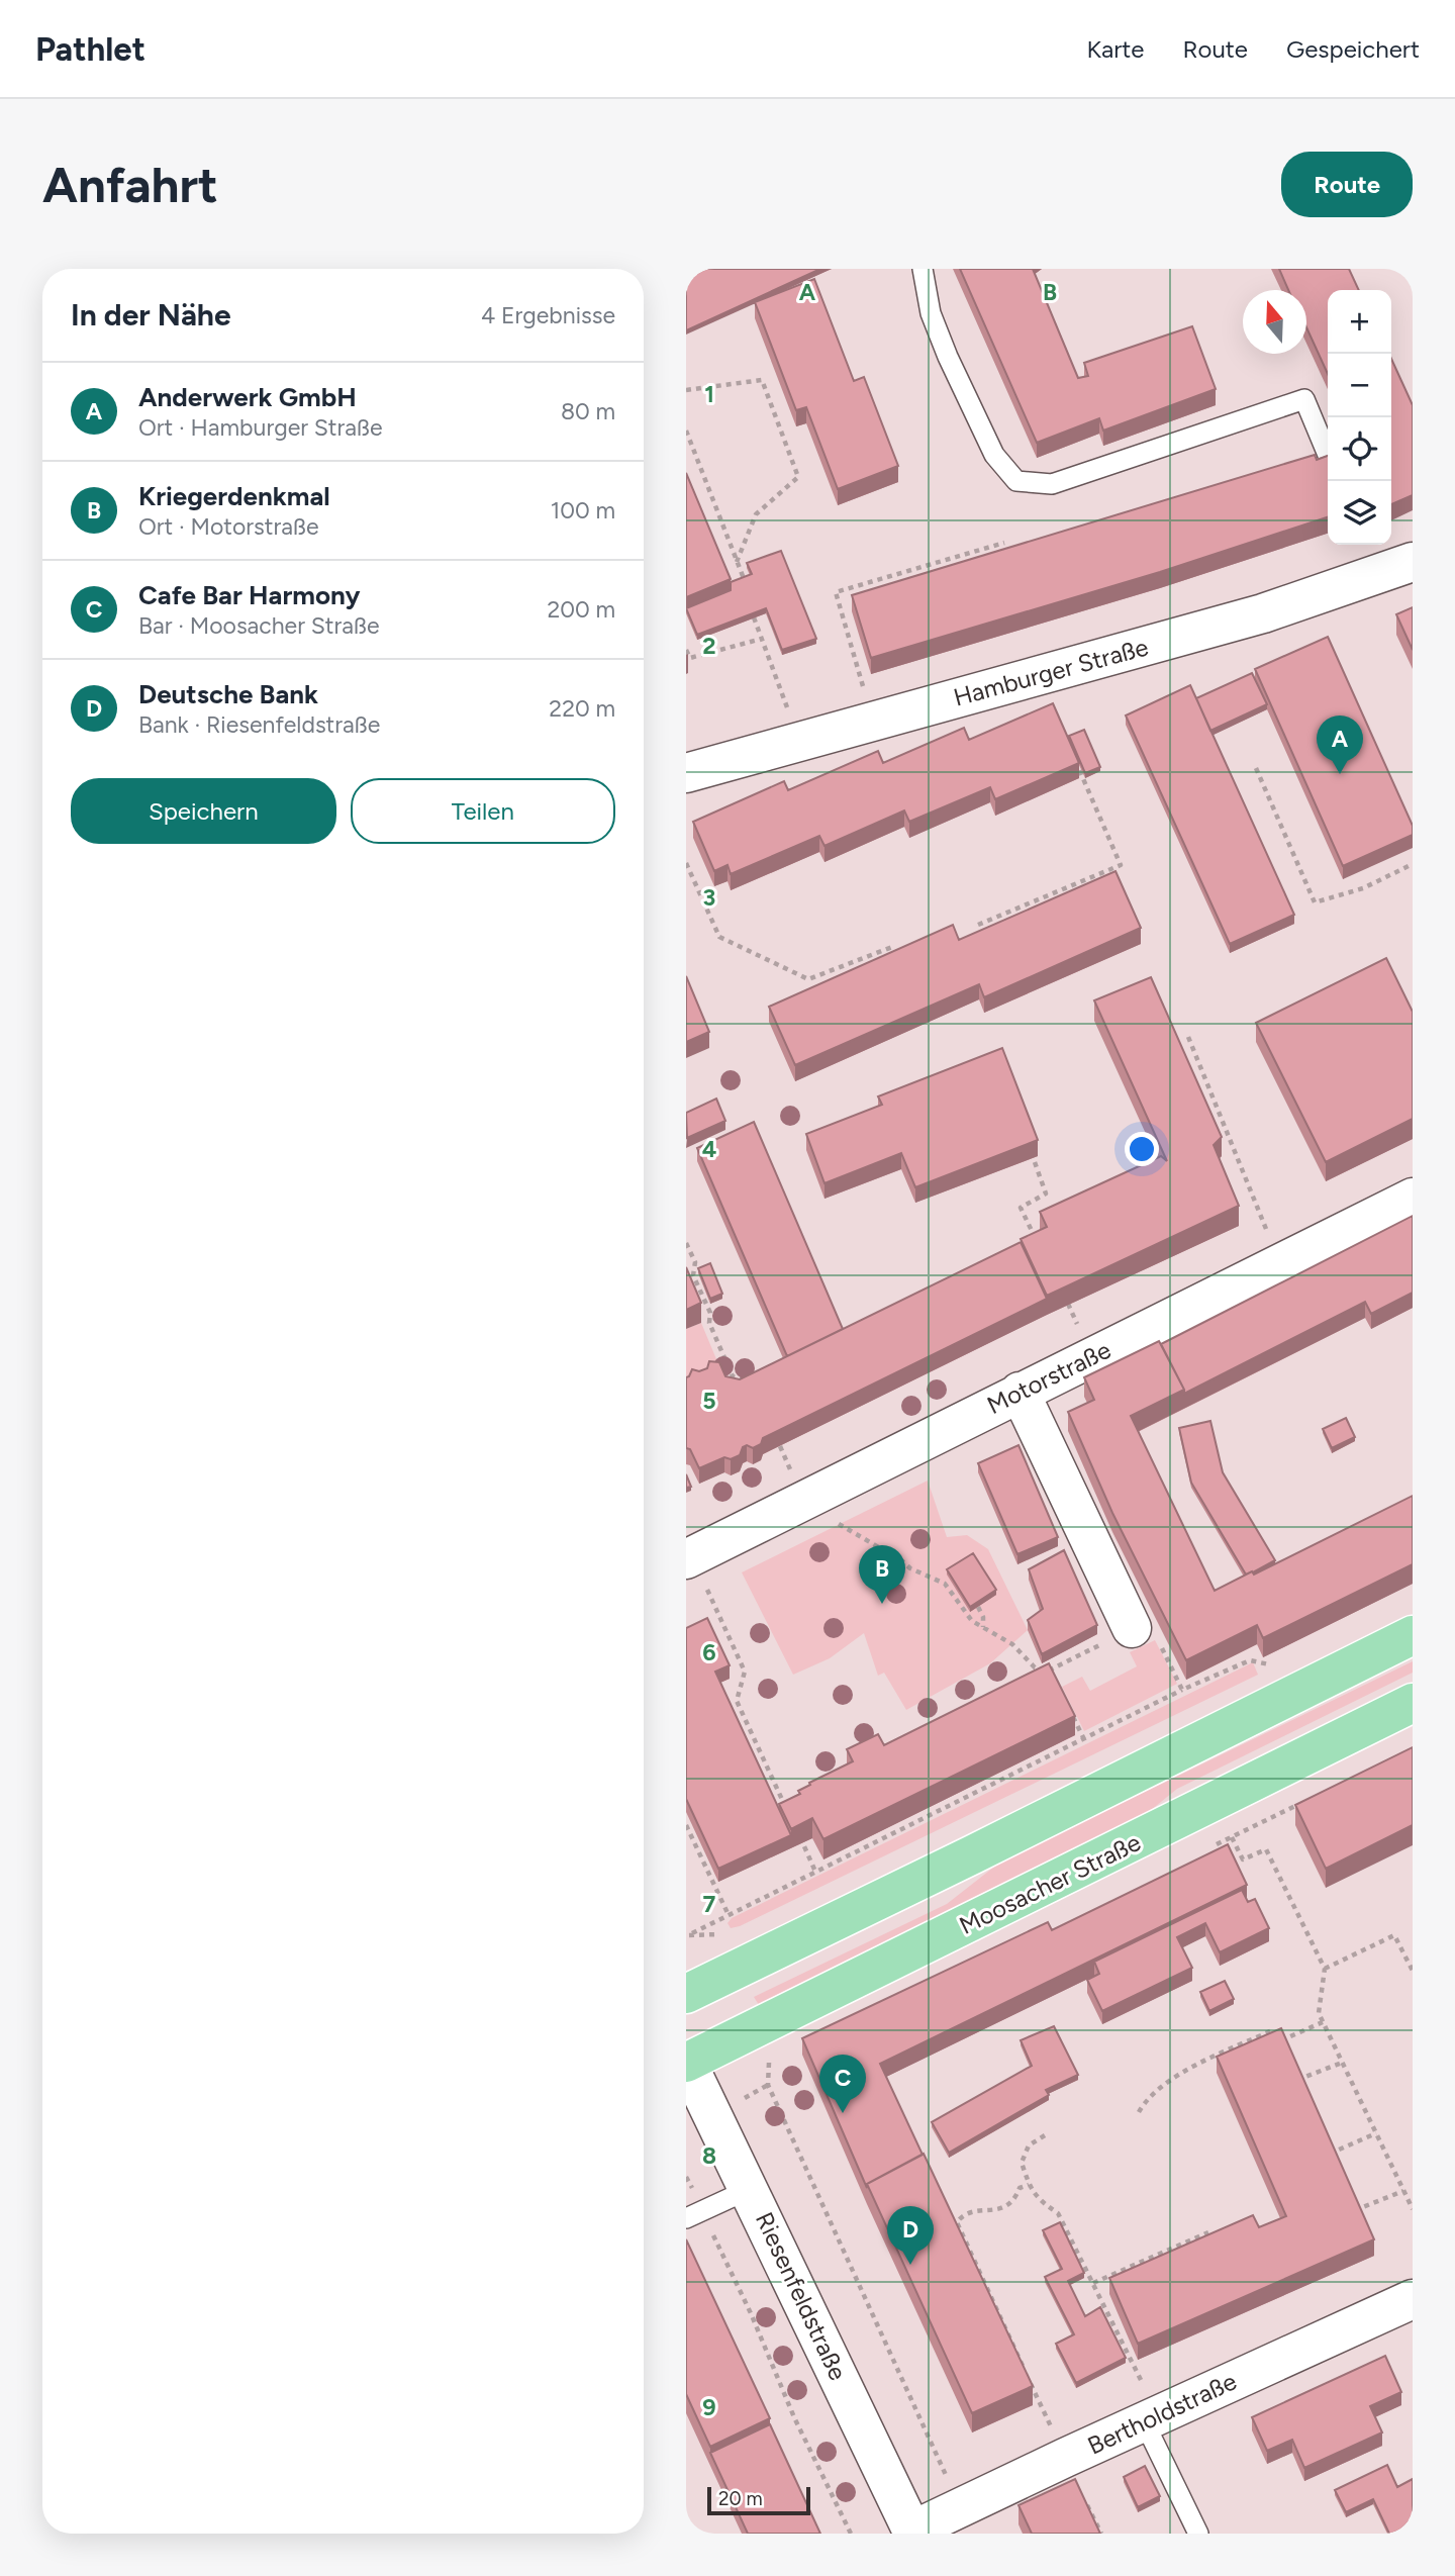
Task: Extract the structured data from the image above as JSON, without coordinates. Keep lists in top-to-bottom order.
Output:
{
  "streets": {
    "main road": ["Moosacher Straße"],
    "street": [
      "Hamburger Straße",
      "Motorstraße",
      "Riesenfeldstraße",
      "Bertholdstraße"
    ]
  },
  "crossings": [
    ["Moosacher Straße", "Riesenfeldstraße"],
    ["Riesenfeldstraße", "Bertholdstraße"]
  ],
  "scale_bar": "20 m",
  "north": "top",
  "page": {
    "header": "Pathlet",
    "nav": ["Karte", "Route", "Gespeichert"],
    "buttons": [
      "Route",
      ["Speichern", "Teilen"]
    ],
    "title": "Anfahrt",
    "heading": ["In der Nähe", "4 Ergebnisse"],
    "map_buttons": ["+", "−"],
    "list": [
      {
        "mark": "A",
        "name": "Anderwerk GmbH",
        "note": "Ort · Hamburger Straße",
        "value": "80 m"
      },
      {
        "mark": "B",
        "name": "Kriegerdenkmal",
        "note": "Ort · Motorstraße",
        "value": "100 m"
      },
      {
        "mark": "C",
        "name": "Cafe Bar Harmony",
        "note": "Bar · Moosacher Straße",
        "value": "200 m"
      },
      {
        "mark": "D",
        "name": "Deutsche Bank",
        "note": "Bank · Riesenfeldstraße",
        "value": "220 m"
      }
    ],
    "pins": [
      "A",
      "B",
      "C",
      "D"
    ],
    "scale": "20 m"
  },
  "grid": {
    "columns": ["A", "B"],
    "rows": [
      "1",
      "2",
      "3",
      "4",
      "5",
      "6",
      "7",
      "8",
      "9"
    ]
  }
}
